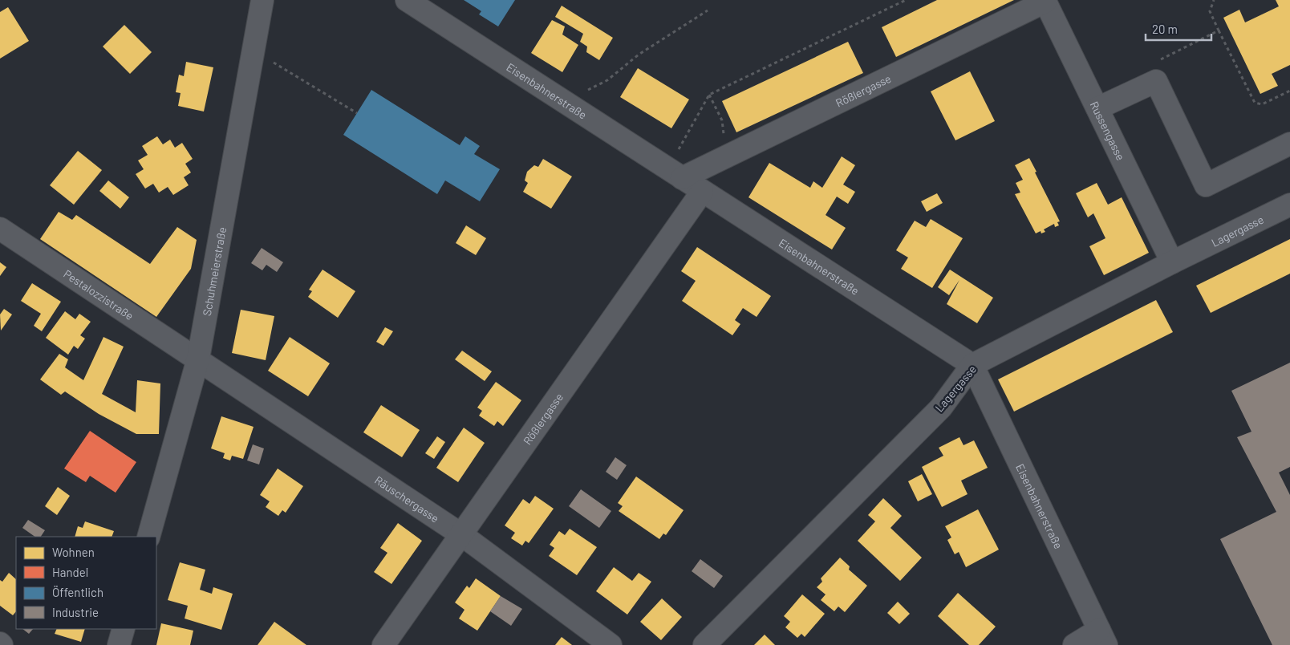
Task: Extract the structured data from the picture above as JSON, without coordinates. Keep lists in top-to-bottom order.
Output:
{
  "streets": {
    "street": [
      "Rößlergasse",
      "Eisenbahnerstraße",
      "Russengasse",
      "Lagergasse",
      "Schuhmeierstraße",
      "Pestalozzistraße",
      "Räuschergasse"
    ]
  },
  "crossings": [
    ["Rößlergasse", "Eisenbahnerstraße"],
    ["Rößlergasse", "Russengasse"],
    ["Rößlergasse", "Räuschergasse"],
    ["Eisenbahnerstraße", "Lagergasse"],
    ["Russengasse", "Lagergasse"],
    ["Schuhmeierstraße", "Pestalozzistraße"],
    ["Schuhmeierstraße", "Räuschergasse"],
    ["Pestalozzistraße", "Räuschergasse"]
  ],
  "legend": [
    "Wohnen",
    "Handel",
    "Öffentlich",
    "Industrie"
  ],
  "scale_bar": "20 m"
}
